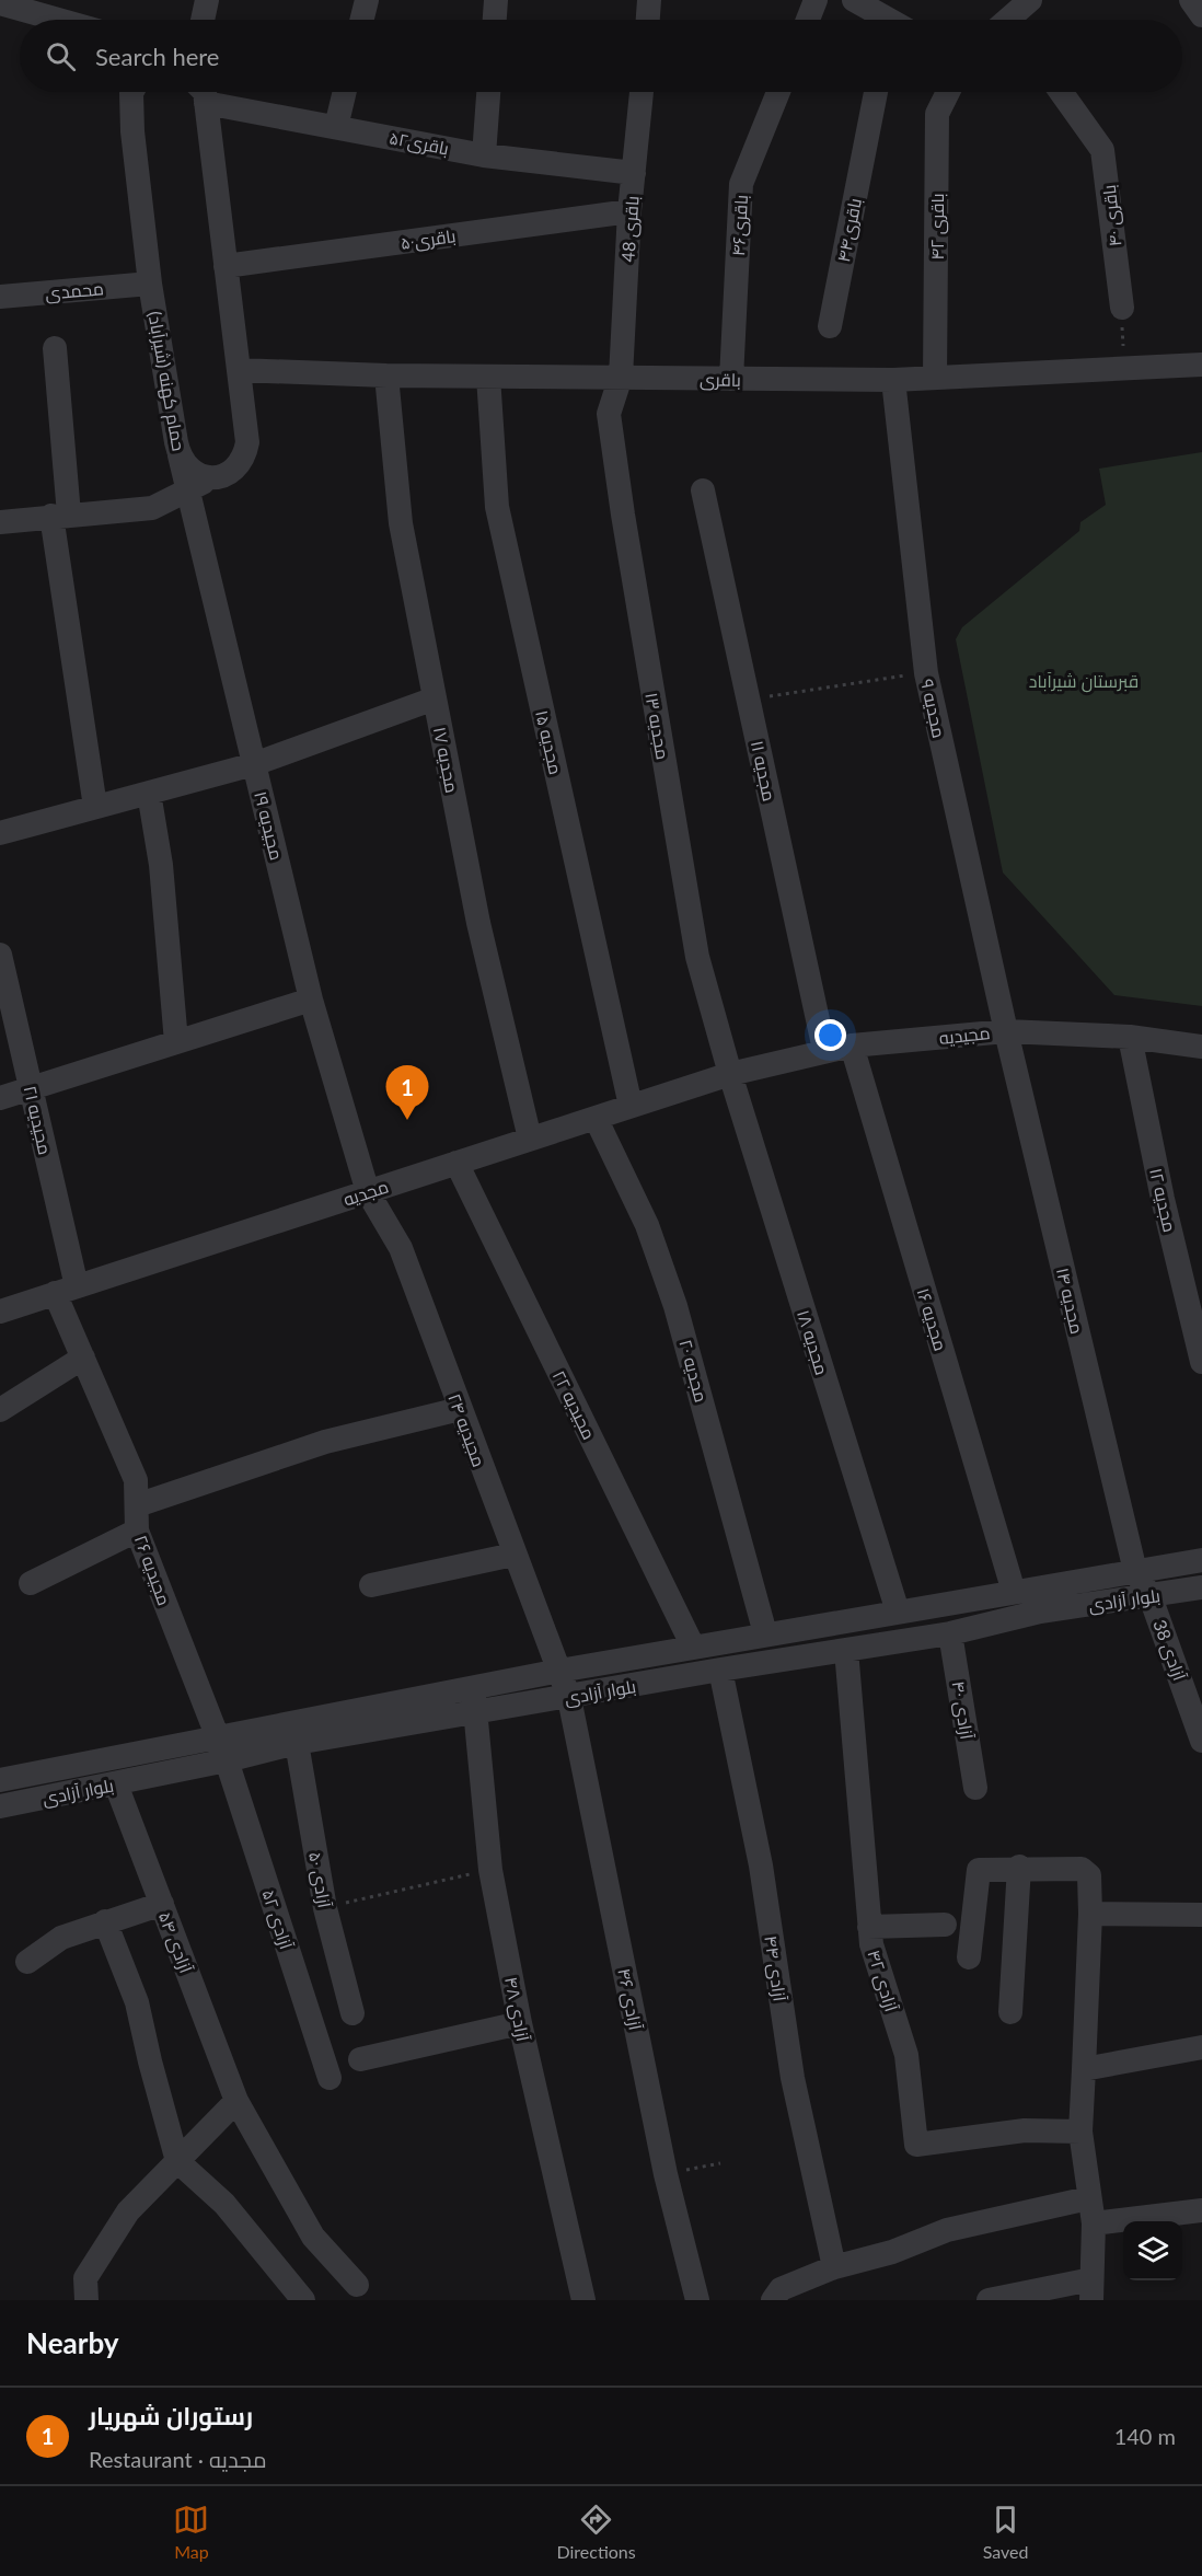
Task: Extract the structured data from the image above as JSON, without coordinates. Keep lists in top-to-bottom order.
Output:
{
  "streets": {
    "street": [
      "باقری۵۲",
      "باقری ۴۰",
      "باقری۴۶",
      "باقری ۴۲",
      "باقری 48",
      "باقری۴۴",
      "باقری۵۰",
      "محمدی",
      "باقری",
      "حمام کهنه (شیرآباد)",
      "مجدیه ۹",
      "مجدیه ۱۳",
      "مجدیه ۱۵",
      "مجدیه ۱۷",
      "مجدیه ۱۱",
      "مجیدیه ۱۹",
      "مجیدیه",
      "مجیدیه ۲۱",
      "مجدیه",
      "مجدیه ۱۲",
      "مجدیه ۱۴",
      "مجدیه ۱۶",
      "مجدیه ۱۸",
      "مجدیه ۲۰",
      "مجیدیه ۲۲",
      "مجیدیه ۲۴",
      "مجیدیه ۲۶",
      "بلوار آزادی",
      "آزادی 38",
      "آزادی ۴۰",
      "آزادی ۵۰",
      "آزادی ۵۲",
      "آزادی ۵۴",
      "آزادی ۴۴",
      "آزادی ۴۲",
      "آزادی ۴۶",
      "آزادی ۴۸"
    ]
  },
  "crossings": [
    ["باقری۵۲", "باقری 48"],
    ["باقری۴۶", "باقری"],
    ["باقری ۴۲", "باقری"],
    ["باقری 48", "باقری۵۰"],
    ["باقری 48", "باقری"],
    ["باقری 48", "مجدیه ۱۳"],
    ["محمدی", "حمام کهنه (شیرآباد)"],
    ["باقری", "مجدیه ۹"],
    ["باقری", "مجدیه ۱۳"],
    ["باقری", "مجدیه ۱۵"],
    ["باقری", "مجدیه ۱۷"],
    ["حمام کهنه (شیرآباد)", "مجیدیه ۱۹"],
    ["مجدیه ۹", "مجیدیه"],
    ["مجدیه ۹", "مجدیه ۱۴"],
    ["مجدیه ۱۳", "مجیدیه"],
    ["مجدیه ۱۳", "مجدیه"],
    ["مجدیه ۱۳", "مجدیه ۱۸"],
    ["مجدیه ۱۵", "مجدیه"],
    ["مجدیه ۱۷", "مجدیه"],
    ["مجدیه ۱۱", "مجیدیه"],
    ["مجیدیه ۱۹", "مجدیه"],
    ["مجیدیه ۱۹", "مجیدیه ۲۴"],
    ["مجیدیه", "مجدیه"],
    ["مجیدیه", "مجدیه ۱۲"],
    ["مجیدیه", "مجدیه ۱۴"],
    ["مجیدیه", "مجدیه ۱۶"],
    ["مجیدیه", "مجدیه ۱۸"],
    ["مجیدیه ۲۱", "مجدیه"],
    ["مجیدیه ۲۱", "مجیدیه ۲۶"],
    ["مجدیه", "مجدیه ۱۸"],
    ["مجدیه", "مجدیه ۲۰"],
    ["مجدیه", "مجیدیه ۲۲"],
    ["مجدیه", "مجیدیه ۲۴"],
    ["مجدیه", "مجیدیه ۲۶"],
    ["مجدیه ۱۴", "بلوار آزادی"],
    ["مجدیه ۱۴", "آزادی 38"],
    ["مجدیه ۱۶", "بلوار آزادی"],
    ["مجدیه ۱۸", "بلوار آزادی"],
    ["مجدیه ۲۰", "بلوار آزادی"],
    ["مجیدیه ۲۲", "بلوار آزادی"],
    ["مجیدیه ۲۴", "بلوار آزادی"],
    ["مجیدیه ۲۴", "آزادی ۴۶"],
    ["مجیدیه ۲۶", "بلوار آزادی"],
    ["مجیدیه ۲۶", "آزادی ۵۲"],
    ["بلوار آزادی", "آزادی 38"],
    ["بلوار آزادی", "آزادی ۴۰"],
    ["بلوار آزادی", "آزادی ۵۰"],
    ["بلوار آزادی", "آزادی ۵۲"],
    ["بلوار آزادی", "آزادی ۵۴"],
    ["بلوار آزادی", "آزادی ۴۴"],
    ["بلوار آزادی", "آزادی ۴۲"],
    ["بلوار آزادی", "آزادی ۴۶"],
    ["بلوار آزادی", "آزادی ۴۸"]
  ],
  "parks": ["قبرستان شیرآباد"],
  "page": {
    "search": "Search here",
    "pins": "1",
    "heading": "Nearby",
    "list": [
      {
        "mark": "1",
        "name": "رستوران شهریار",
        "note": "Restaurant · مجدیه",
        "value": "140 m"
      }
    ],
    "nav": ["Map", "Directions", "Saved"]
  }
}
